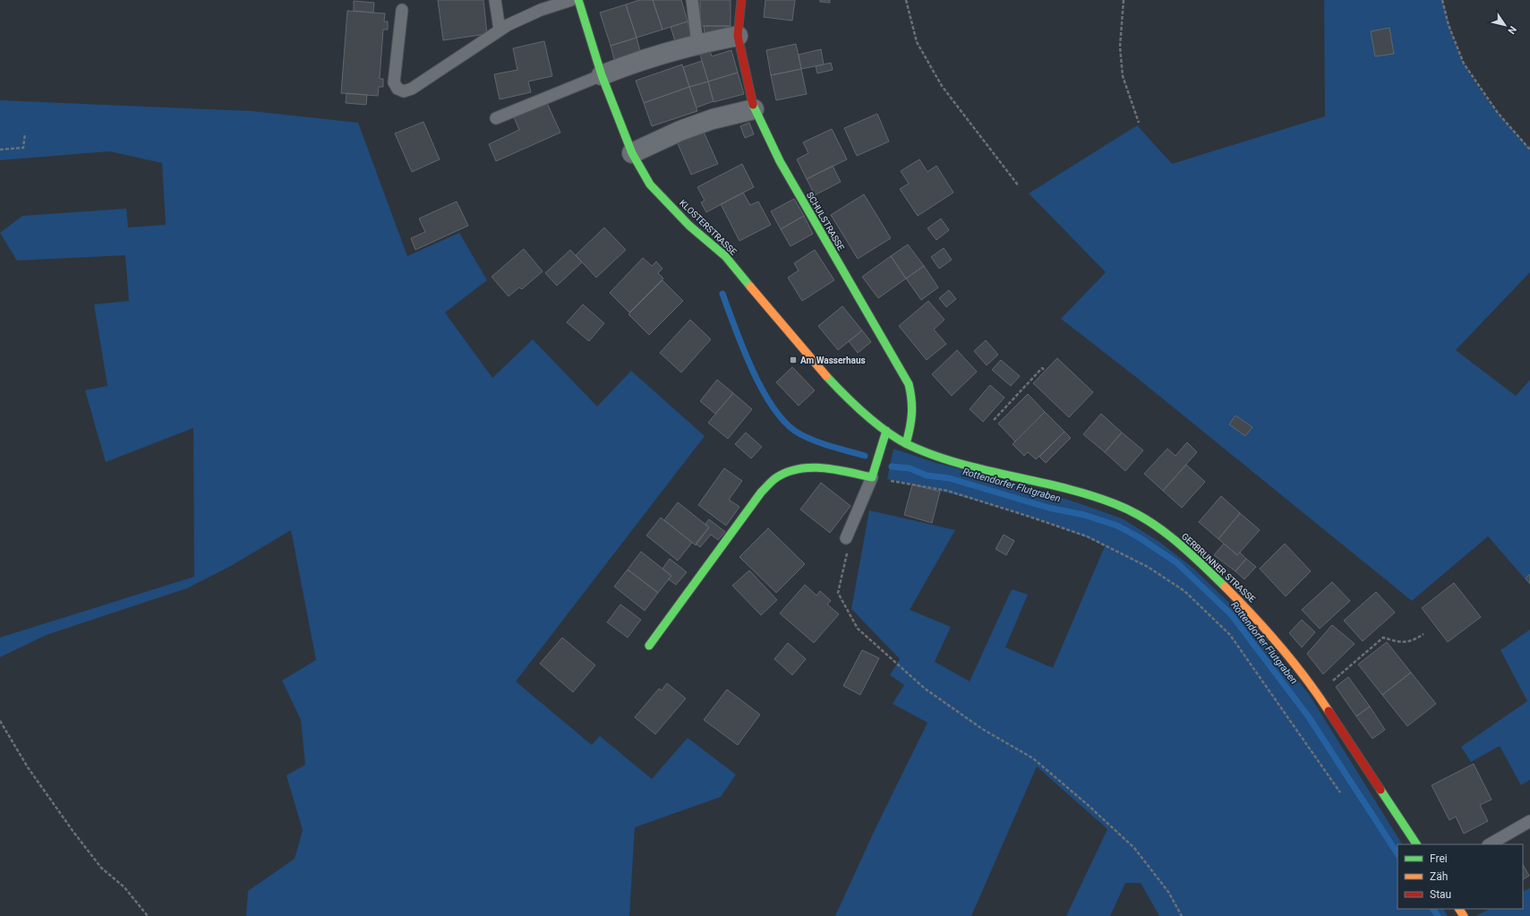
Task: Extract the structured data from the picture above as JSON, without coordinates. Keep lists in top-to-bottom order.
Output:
{
  "streets": {
    "street": ["SCHULSTRASSE", "KLOSTERSTRASSE", "GERBRUNNER STRASSE"]
  },
  "crossings": [
    ["SCHULSTRASSE", "GERBRUNNER STRASSE"],
    ["KLOSTERSTRASSE", "GERBRUNNER STRASSE"]
  ],
  "water": ["Rottendorfer Flutgraben"],
  "places": {
    "transit": ["Am Wasserhaus"]
  },
  "legend": ["Frei", "Zäh", "Stau"],
  "north": "bottom right"
}
